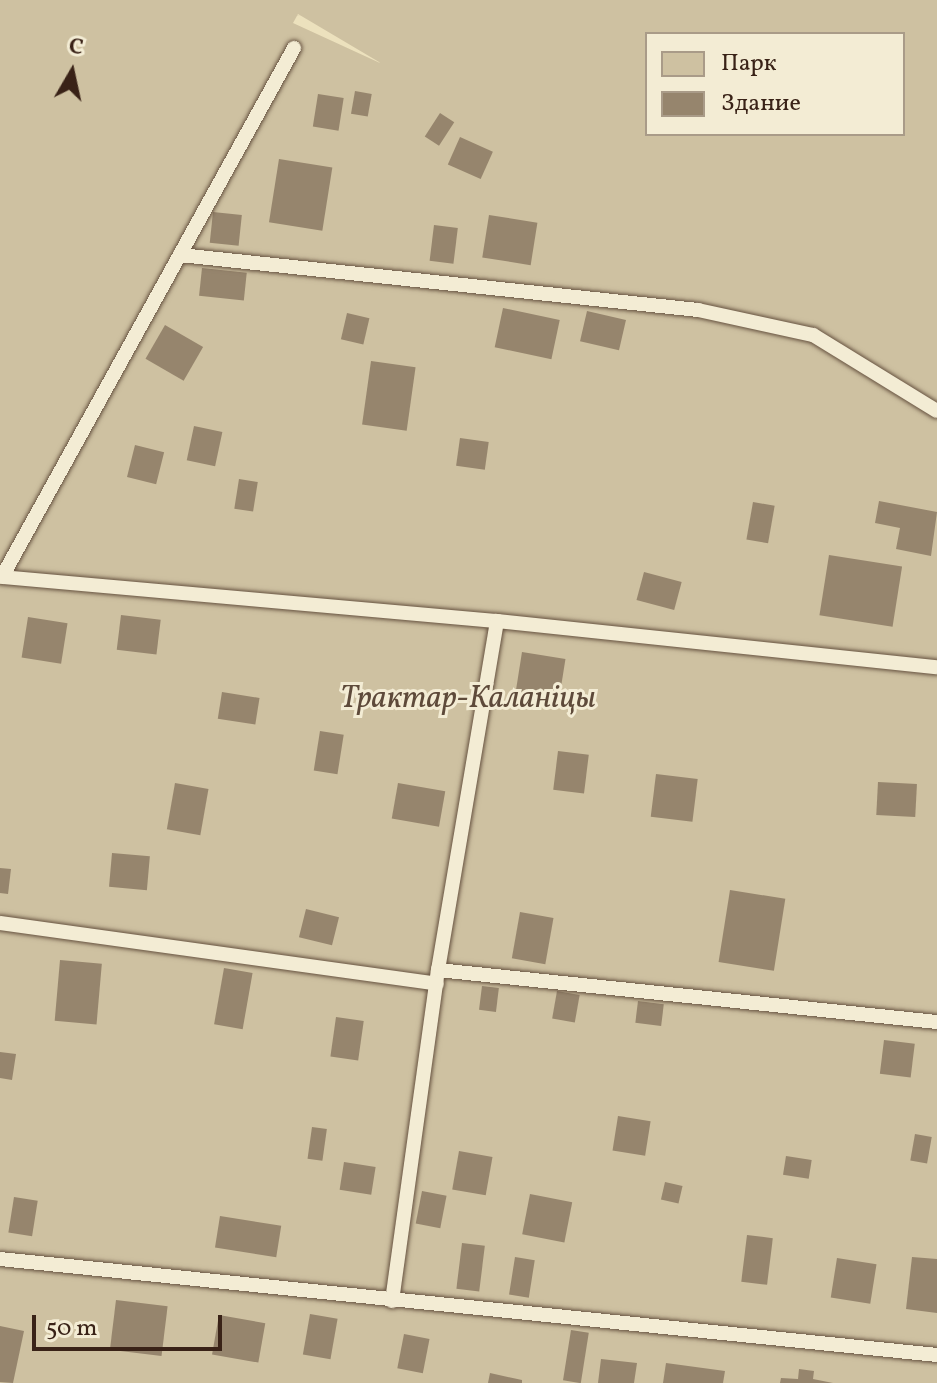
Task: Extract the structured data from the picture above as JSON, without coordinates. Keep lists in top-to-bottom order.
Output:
{
  "parks": ["Трактар-Каланіцы"],
  "legend": ["Парк", "Здание"],
  "scale_bar": "50 m",
  "north": "top"
}
